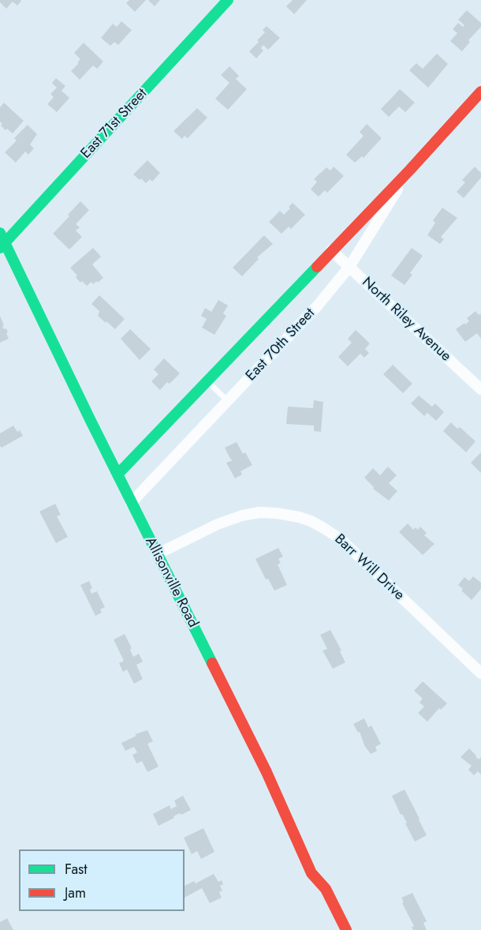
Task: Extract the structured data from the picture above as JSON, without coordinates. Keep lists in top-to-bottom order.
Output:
{
  "streets": {
    "main road": ["East 71st Street", "East 70th Street", "Allisonville Road"],
    "street": ["North Riley Avenue", "Barr Will Drive"]
  },
  "crossings": [
    ["East 71st Street", "Allisonville Road"],
    ["North Riley Avenue", "East 70th Street"],
    ["East 70th Street", "Allisonville Road"],
    ["Barr Will Drive", "Allisonville Road"]
  ],
  "legend": ["Fast", "Jam"]
}
